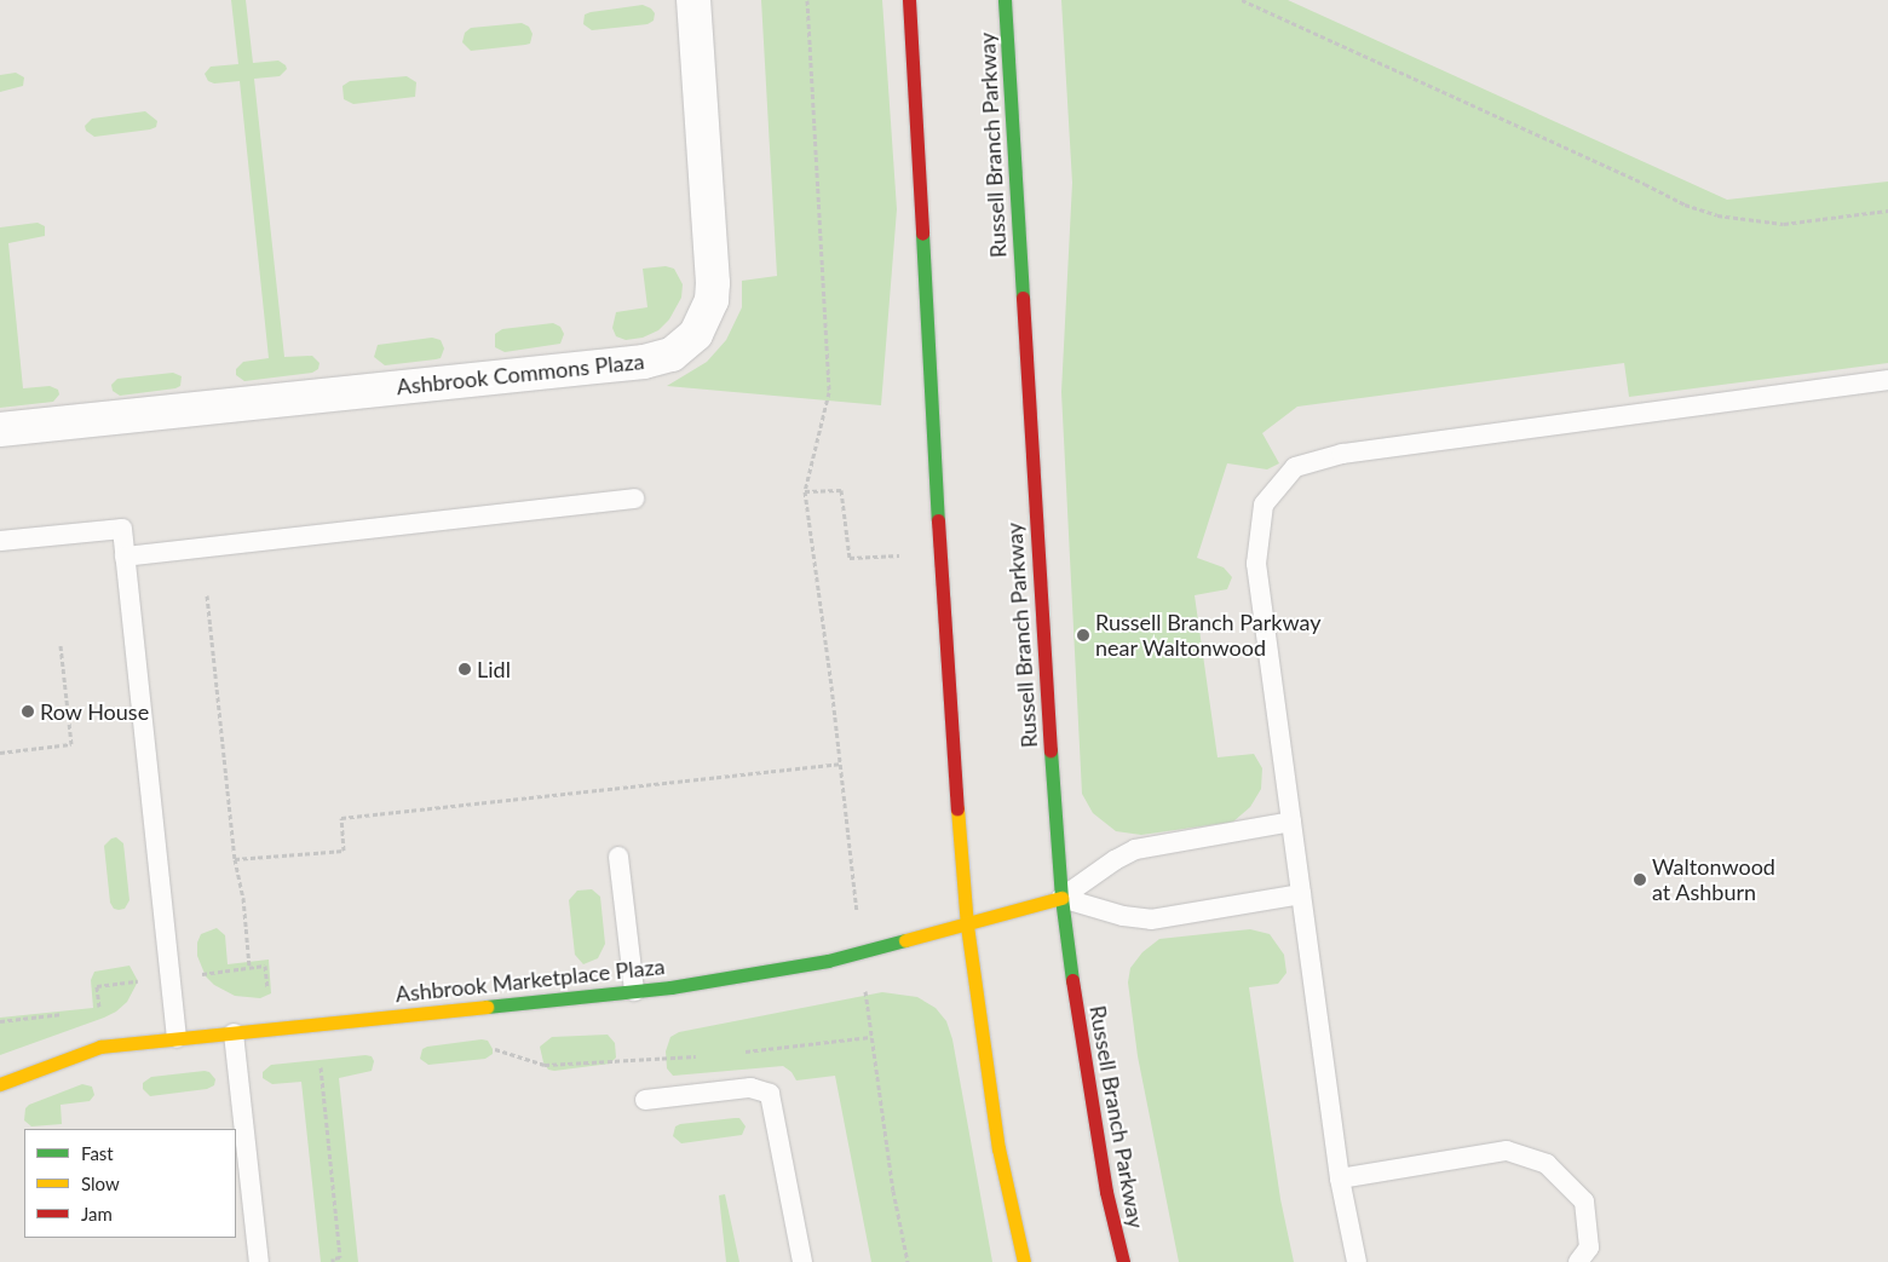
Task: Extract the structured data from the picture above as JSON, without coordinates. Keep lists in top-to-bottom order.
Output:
{
  "streets": {
    "main road": ["Russell Branch Parkway", "Ashbrook Marketplace Plaza"],
    "street": ["Ashbrook Commons Plaza"]
  },
  "crossings": [
    ["Russell Branch Parkway", "Ashbrook Marketplace Plaza"]
  ],
  "places": [
    "Russell Branch Parkway near Waltonwood",
    "Lidl",
    "Row House",
    "Waltonwood at Ashburn"
  ],
  "legend": ["Fast", "Slow", "Jam"]
}
